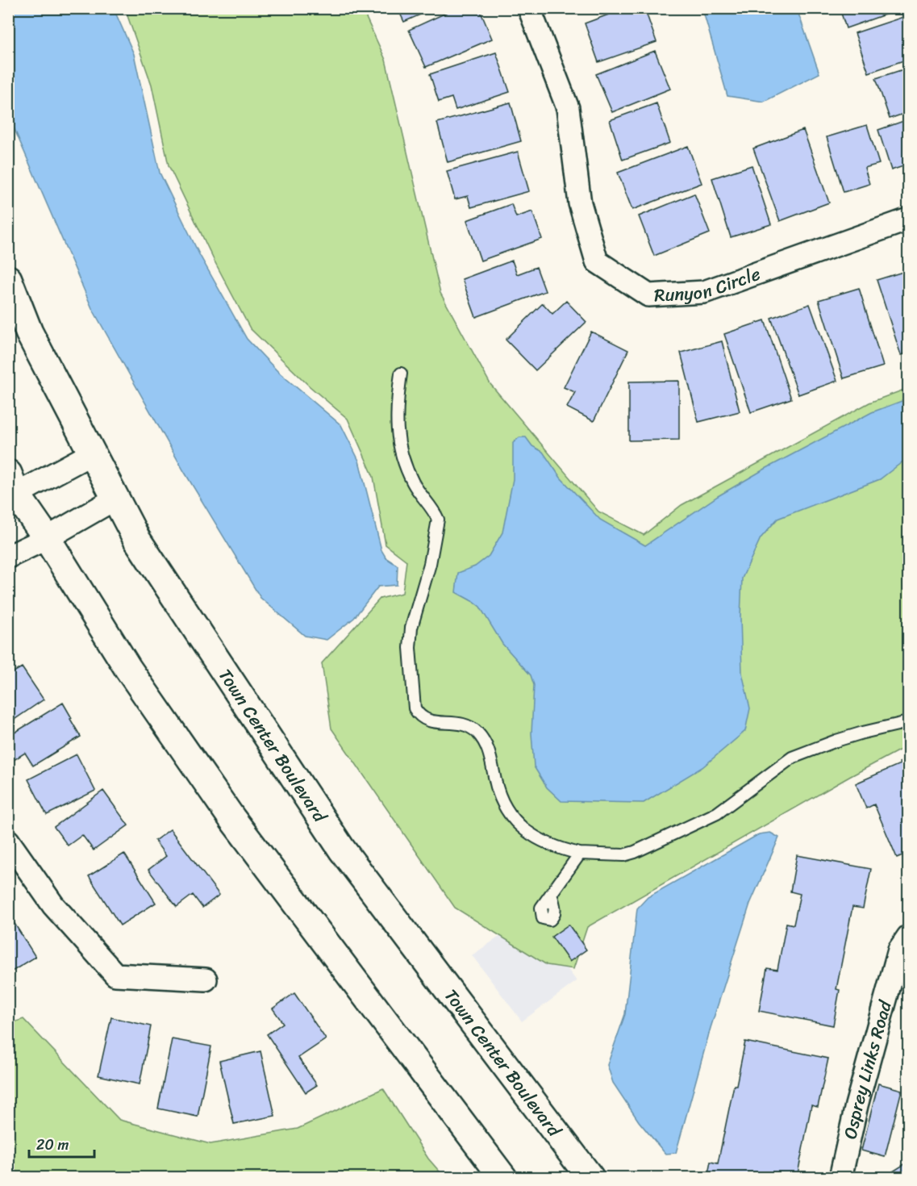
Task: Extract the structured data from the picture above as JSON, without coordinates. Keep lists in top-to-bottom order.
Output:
{
  "streets": {
    "main road": ["Town Center Boulevard"],
    "street": ["Runyon Circle", "Osprey Links Road"]
  },
  "scale_bar": "20 m"
}
